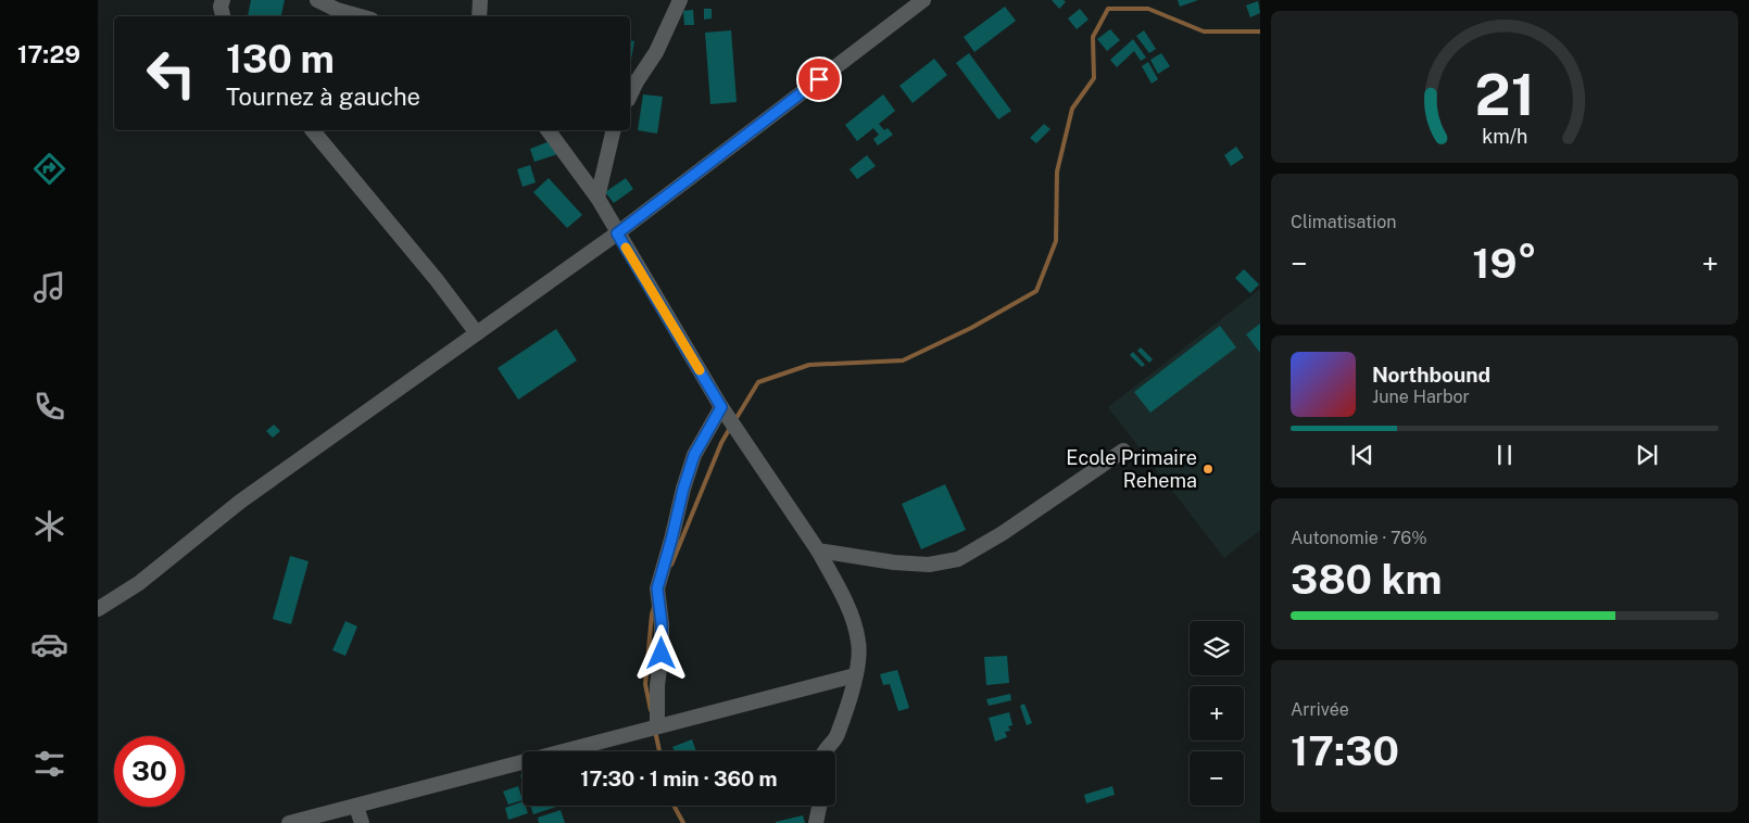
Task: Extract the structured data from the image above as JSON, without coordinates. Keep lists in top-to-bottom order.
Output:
{
  "places": ["Ecole Primaire Rehema"],
  "page": {
    "tabs": "17:29",
    "turn": ["130 m", "Tournez à gauche"],
    "tile": [
      "Climatisation",
      ["Autonomie · 76%", "380 km"],
      ["Arrivée", "17:30"]
    ],
    "heat": ["−", "19°", "+"],
    "song": ["Northbound", "June Harbor"],
    "map_buttons": ["+", "−"],
    "limit": "30",
    "trip": "17:30 · 1 min · 360 m",
    "gauge": ["21", "km/h"]
  }
}
